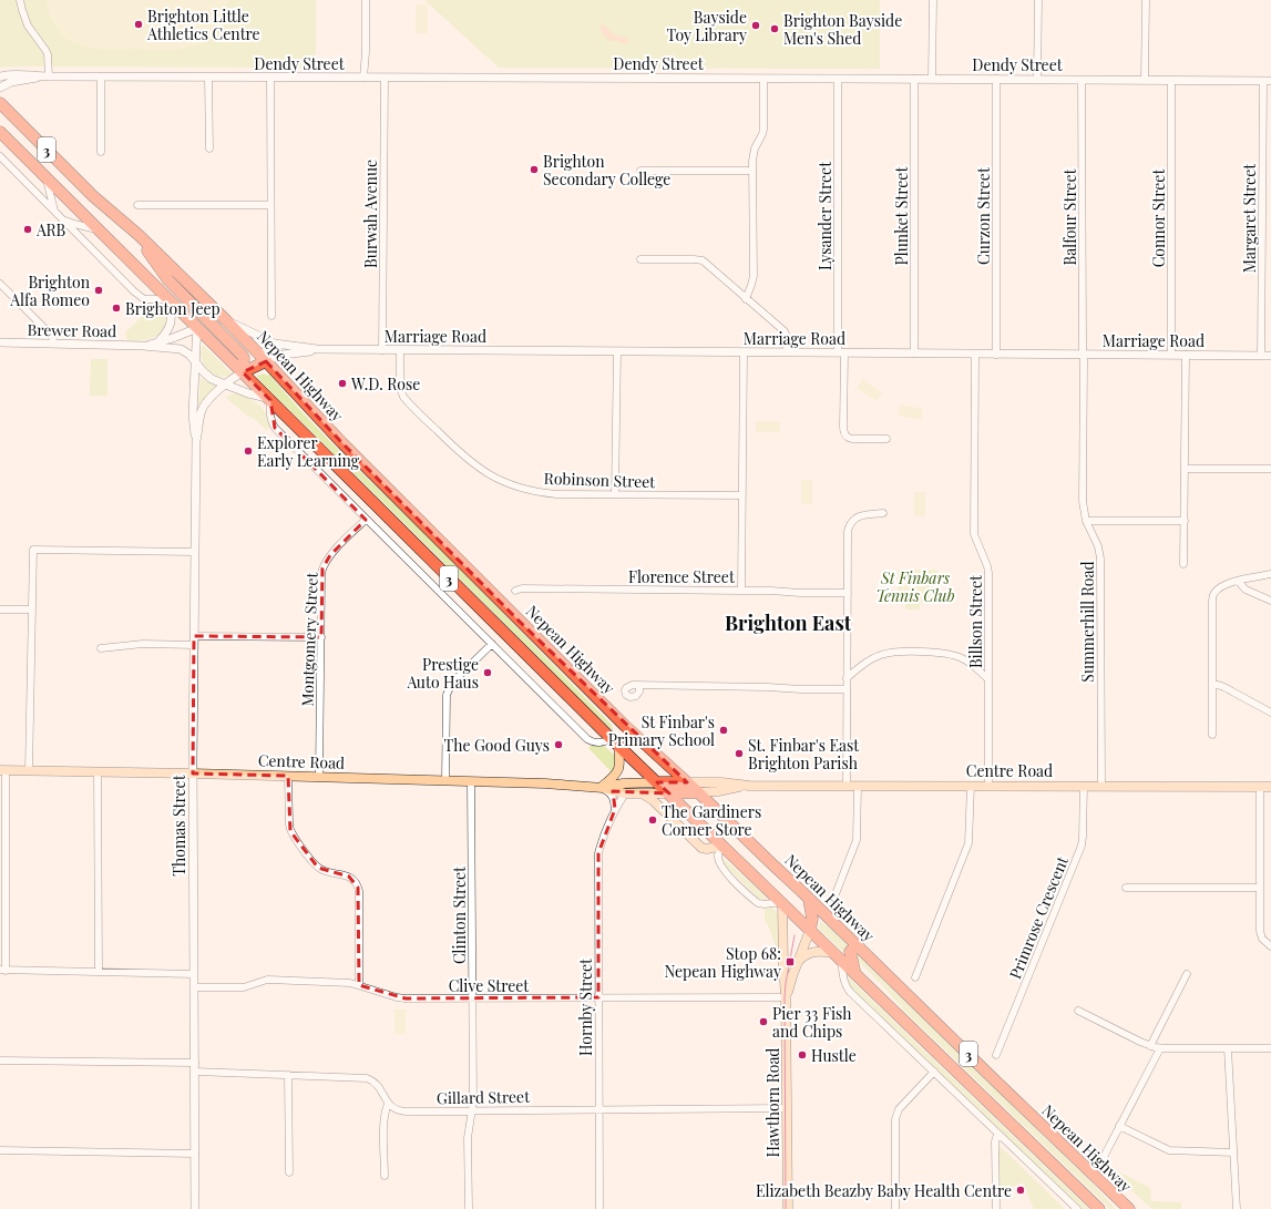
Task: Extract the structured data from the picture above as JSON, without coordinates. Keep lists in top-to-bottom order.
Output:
{
  "streets": {
    "highway": ["3", "Nepean Highway", "Centre Road"],
    "main road": ["Hawthorn Road"],
    "street": [
      "Dendy Street",
      "Burwah Avenue",
      "Lysander Street",
      "Plunket Street",
      "Curzon Street",
      "Balfour Street",
      "Connor Street",
      "Margaret Street",
      "Brewer Road",
      "Marriage Road",
      "Robinson Street",
      "Florence Street",
      "Billson Street",
      "Summerhill Road",
      "Montgomery Street",
      "Thomas Street",
      "Clinton Street",
      "Primrose Crescent",
      "Clive Street",
      "Hornby Street",
      "Gillard Street"
    ]
  },
  "crossings": [
    ["Dendy Street", "Burwah Avenue"],
    ["Dendy Street", "Lysander Street"],
    ["Dendy Street", "Plunket Street"],
    ["Dendy Street", "Curzon Street"],
    ["Dendy Street", "Balfour Street"],
    ["Dendy Street", "Connor Street"],
    ["Dendy Street", "Margaret Street"],
    ["3", "Brewer Road"],
    ["3", "Centre Road"],
    ["3", "Thomas Street"],
    ["3", "Hawthorn Road"],
    ["Burwah Avenue", "Marriage Road"],
    ["Lysander Street", "Marriage Road"],
    ["Plunket Street", "Marriage Road"],
    ["Curzon Street", "Marriage Road"],
    ["Balfour Street", "Marriage Road"],
    ["Balfour Street", "Summerhill Road"],
    ["Connor Street", "Marriage Road"],
    ["Margaret Street", "Marriage Road"],
    ["Brewer Road", "Thomas Street"],
    ["Marriage Road", "Nepean Highway"],
    ["Marriage Road", "Robinson Street"],
    ["Marriage Road", "Billson Street"],
    ["Marriage Road", "Summerhill Road"],
    ["Nepean Highway", "Centre Road"],
    ["Billson Street", "Centre Road"],
    ["Summerhill Road", "Centre Road"],
    ["Montgomery Street", "Centre Road"],
    ["Centre Road", "Thomas Street"],
    ["Centre Road", "Clinton Street"],
    ["Centre Road", "Primrose Crescent"],
    ["Centre Road", "Hornby Street"],
    ["Thomas Street", "Clive Street"],
    ["Clinton Street", "Clive Street"],
    ["Clinton Street", "Gillard Street"],
    ["Clive Street", "Hornby Street"],
    ["Clive Street", "Hawthorn Road"],
    ["Hornby Street", "Gillard Street"],
    ["Gillard Street", "Hawthorn Road"]
  ],
  "districts": ["Brighton East"],
  "parks": ["St Finbars Tennis Club"],
  "places": {
    "other": [
      "Brighton Little Athletics Centre",
      "Bayside Toy Library",
      "Brighton Bayside Men's Shed",
      "Brighton Secondary College",
      "ARB",
      "Brighton Alfa Romeo",
      "Brighton Jeep",
      "W.D. Rose",
      "Explorer Early Learning",
      "Prestige Auto Haus",
      "St Finbar's Primary School",
      "The Good Guys",
      "St. Finbar's East Brighton Parish",
      "The Gardiners Corner Store",
      "Pier 33 Fish and Chips",
      "Hustle",
      "Elizabeth Beazby Baby Health Centre"
    ],
    "transit": ["Stop 68: Nepean Highway"]
  }
}
